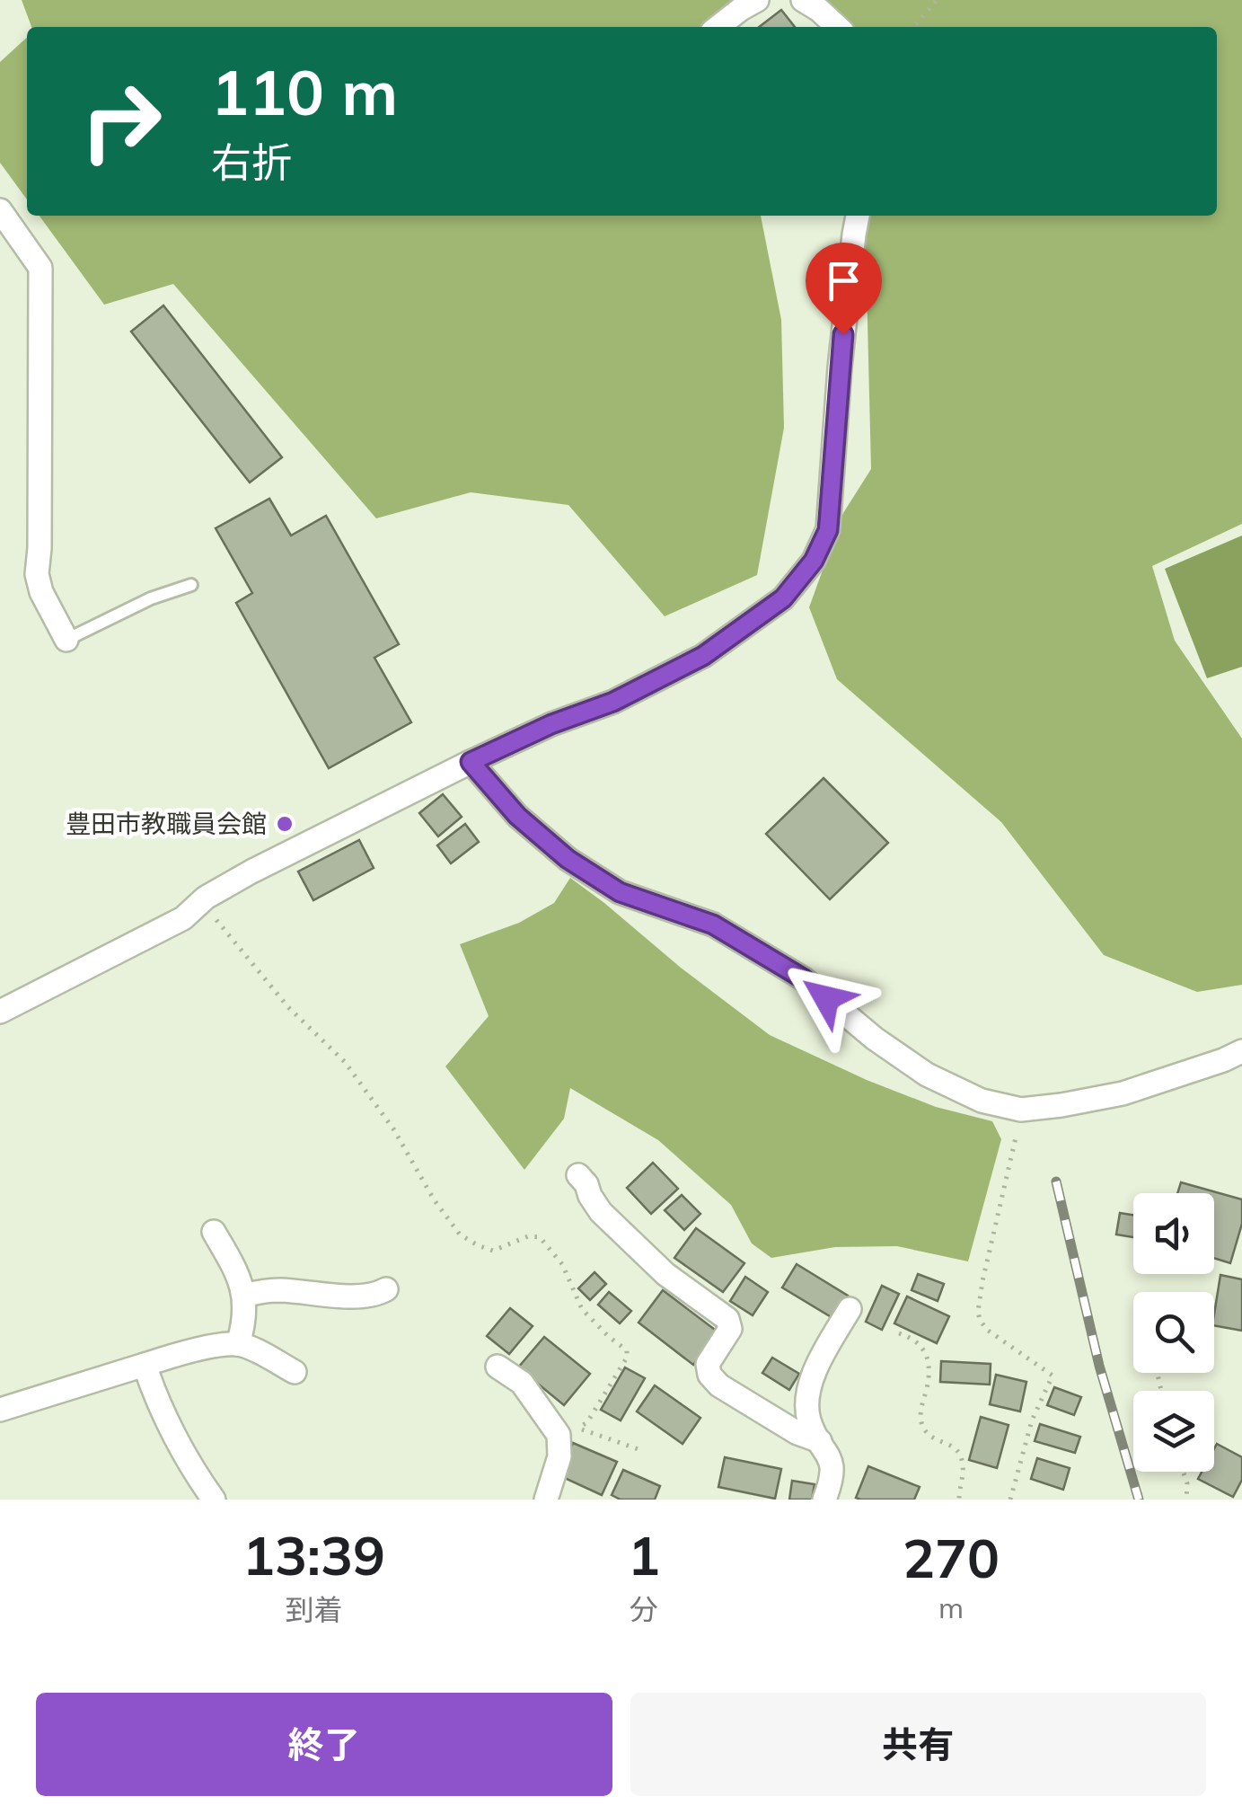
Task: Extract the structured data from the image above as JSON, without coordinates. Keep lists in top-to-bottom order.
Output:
{
  "places": ["豊田市教職員会館"],
  "page": {
    "turn": ["110 m", "右折"],
    "eta": [
      "13:39",
      "到着",
      "1",
      "分",
      "270",
      "m"
    ],
    "buttons": ["終了", "共有"]
  }
}
